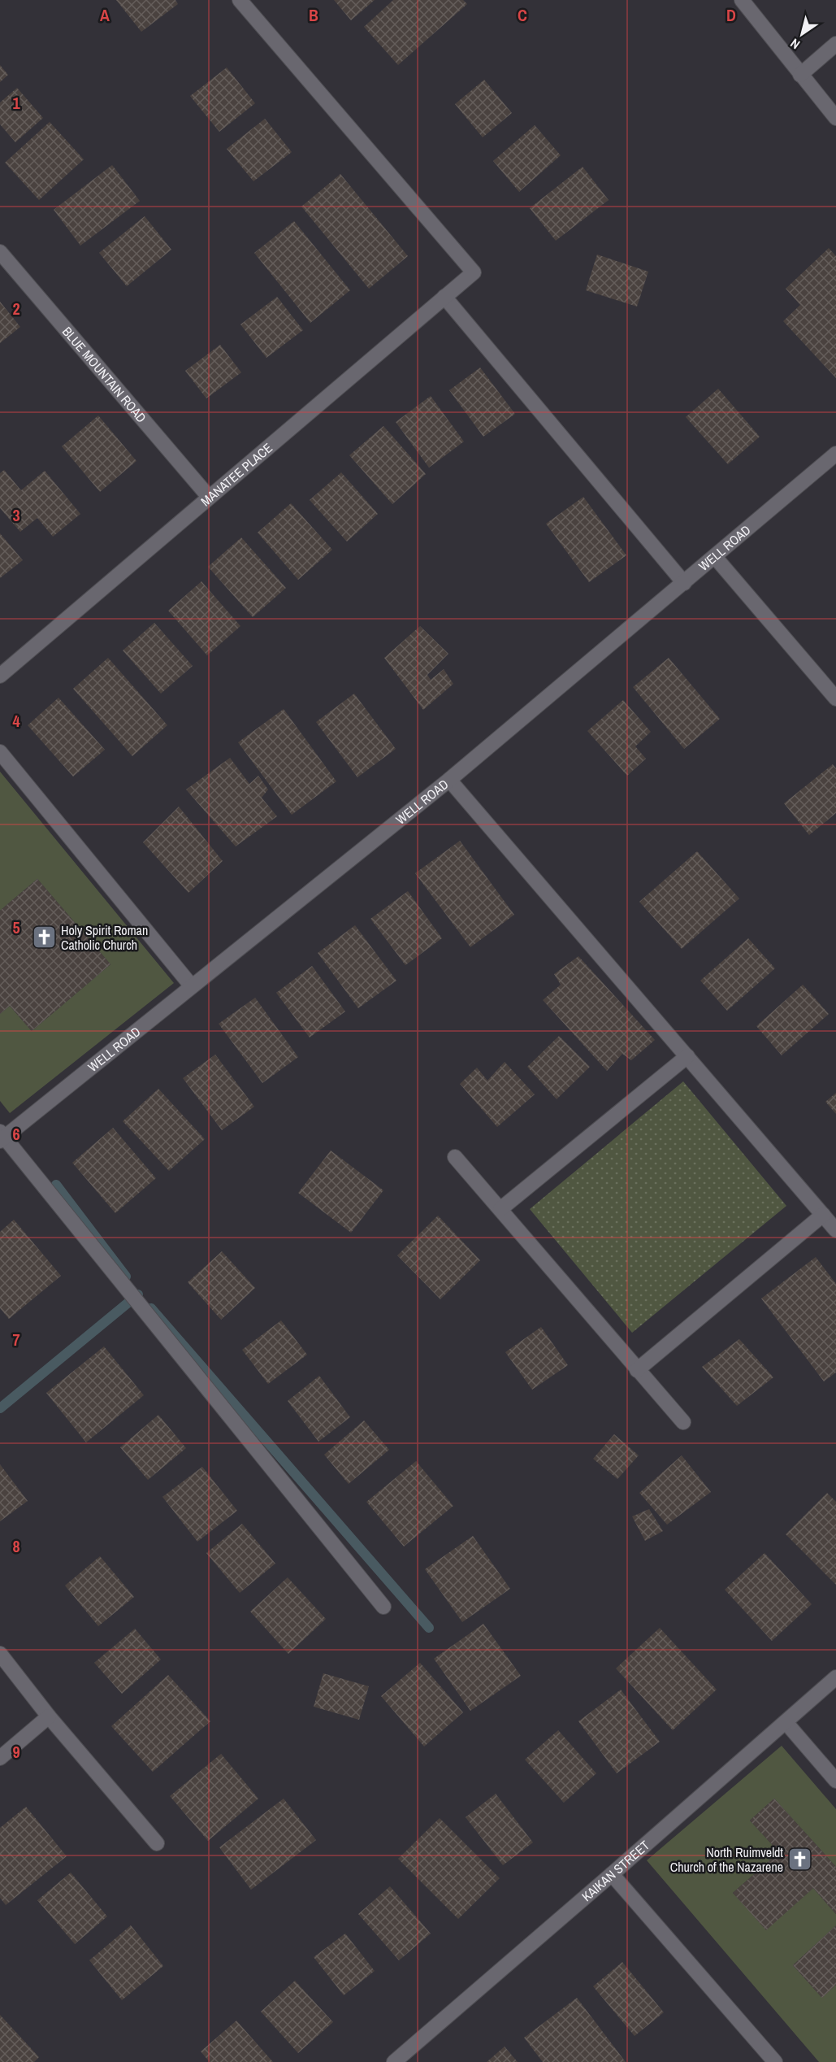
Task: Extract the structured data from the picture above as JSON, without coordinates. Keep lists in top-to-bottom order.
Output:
{
  "streets": {
    "street": [
      "BLUE MOUNTAIN ROAD",
      "MANATEE PLACE",
      "WELL ROAD",
      "KAIKAN STREET"
    ]
  },
  "crossings": [
    ["BLUE MOUNTAIN ROAD", "MANATEE PLACE"]
  ],
  "places": {
    "church": ["Holy Spirit Roman Catholic Church", "North Ruimveldt Church of the Nazarene"]
  },
  "north": "bottom left",
  "grid": {
    "columns": [
      "A",
      "B",
      "C",
      "D"
    ],
    "rows": [
      "1",
      "2",
      "3",
      "4",
      "5",
      "6",
      "7",
      "8",
      "9"
    ]
  }
}
